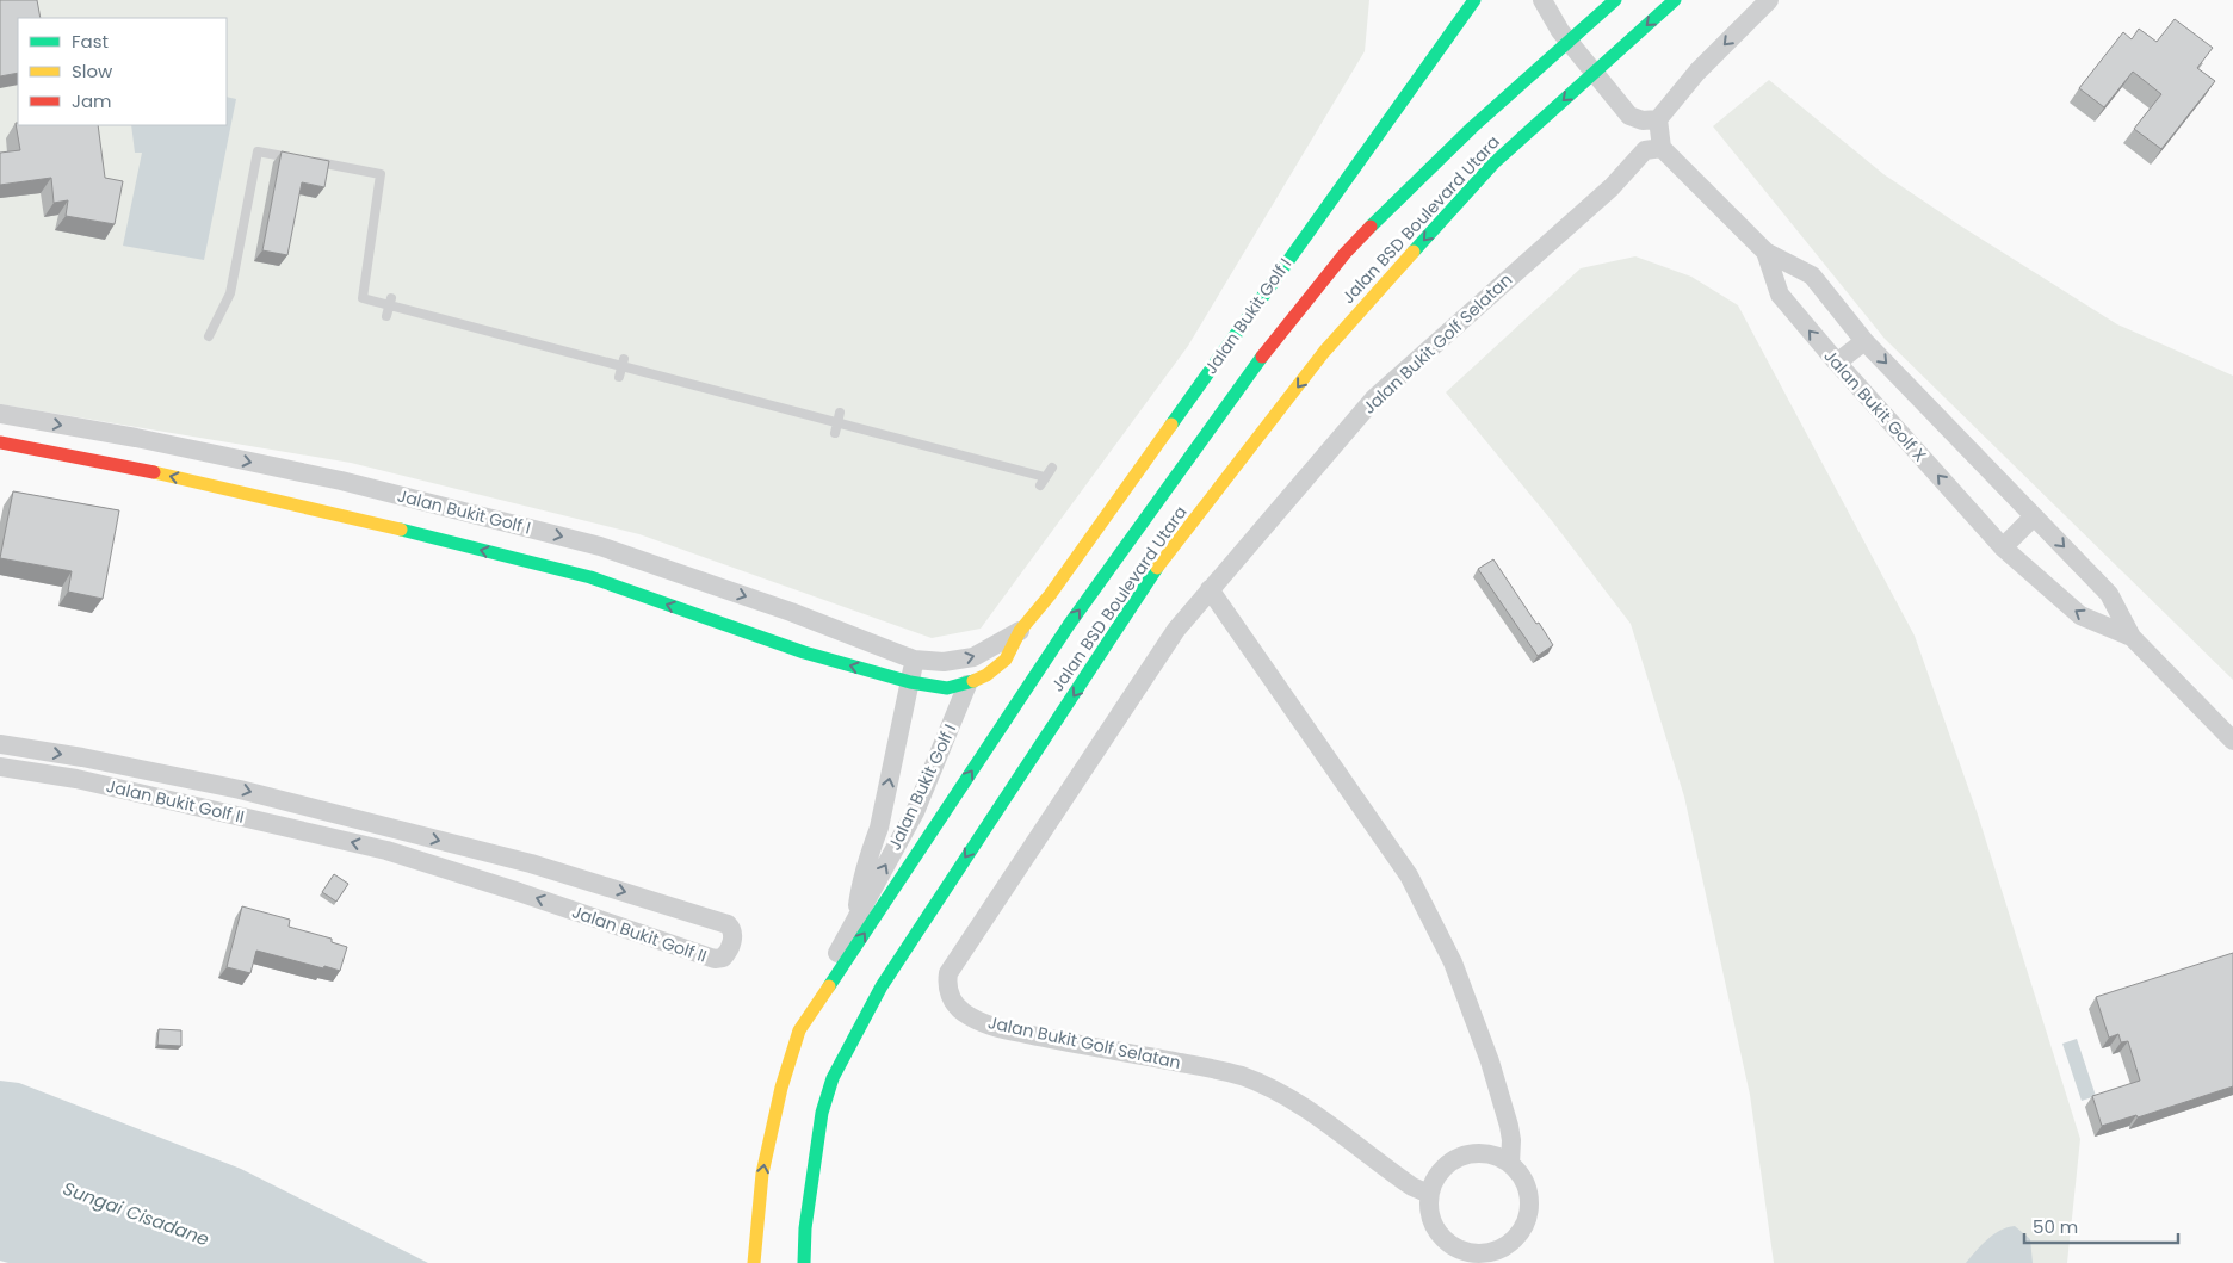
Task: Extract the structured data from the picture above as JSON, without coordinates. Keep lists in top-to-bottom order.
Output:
{
  "streets": {
    "main road": ["Jalan BSD Boulevard Utara", "Jalan Bukit Golf I"],
    "street": ["Jalan Bukit Golf Selatan", "Jalan Bukit Golf X", "Jalan Bukit Golf II"]
  },
  "crossings": [
    ["Jalan BSD Boulevard Utara", "Jalan Bukit Golf I"],
    ["Jalan Bukit Golf Selatan", "Jalan Bukit Golf X"]
  ],
  "water": ["Sungai Cisadane"],
  "legend": ["Fast", "Slow", "Jam"],
  "scale_bar": "50 m"
}
